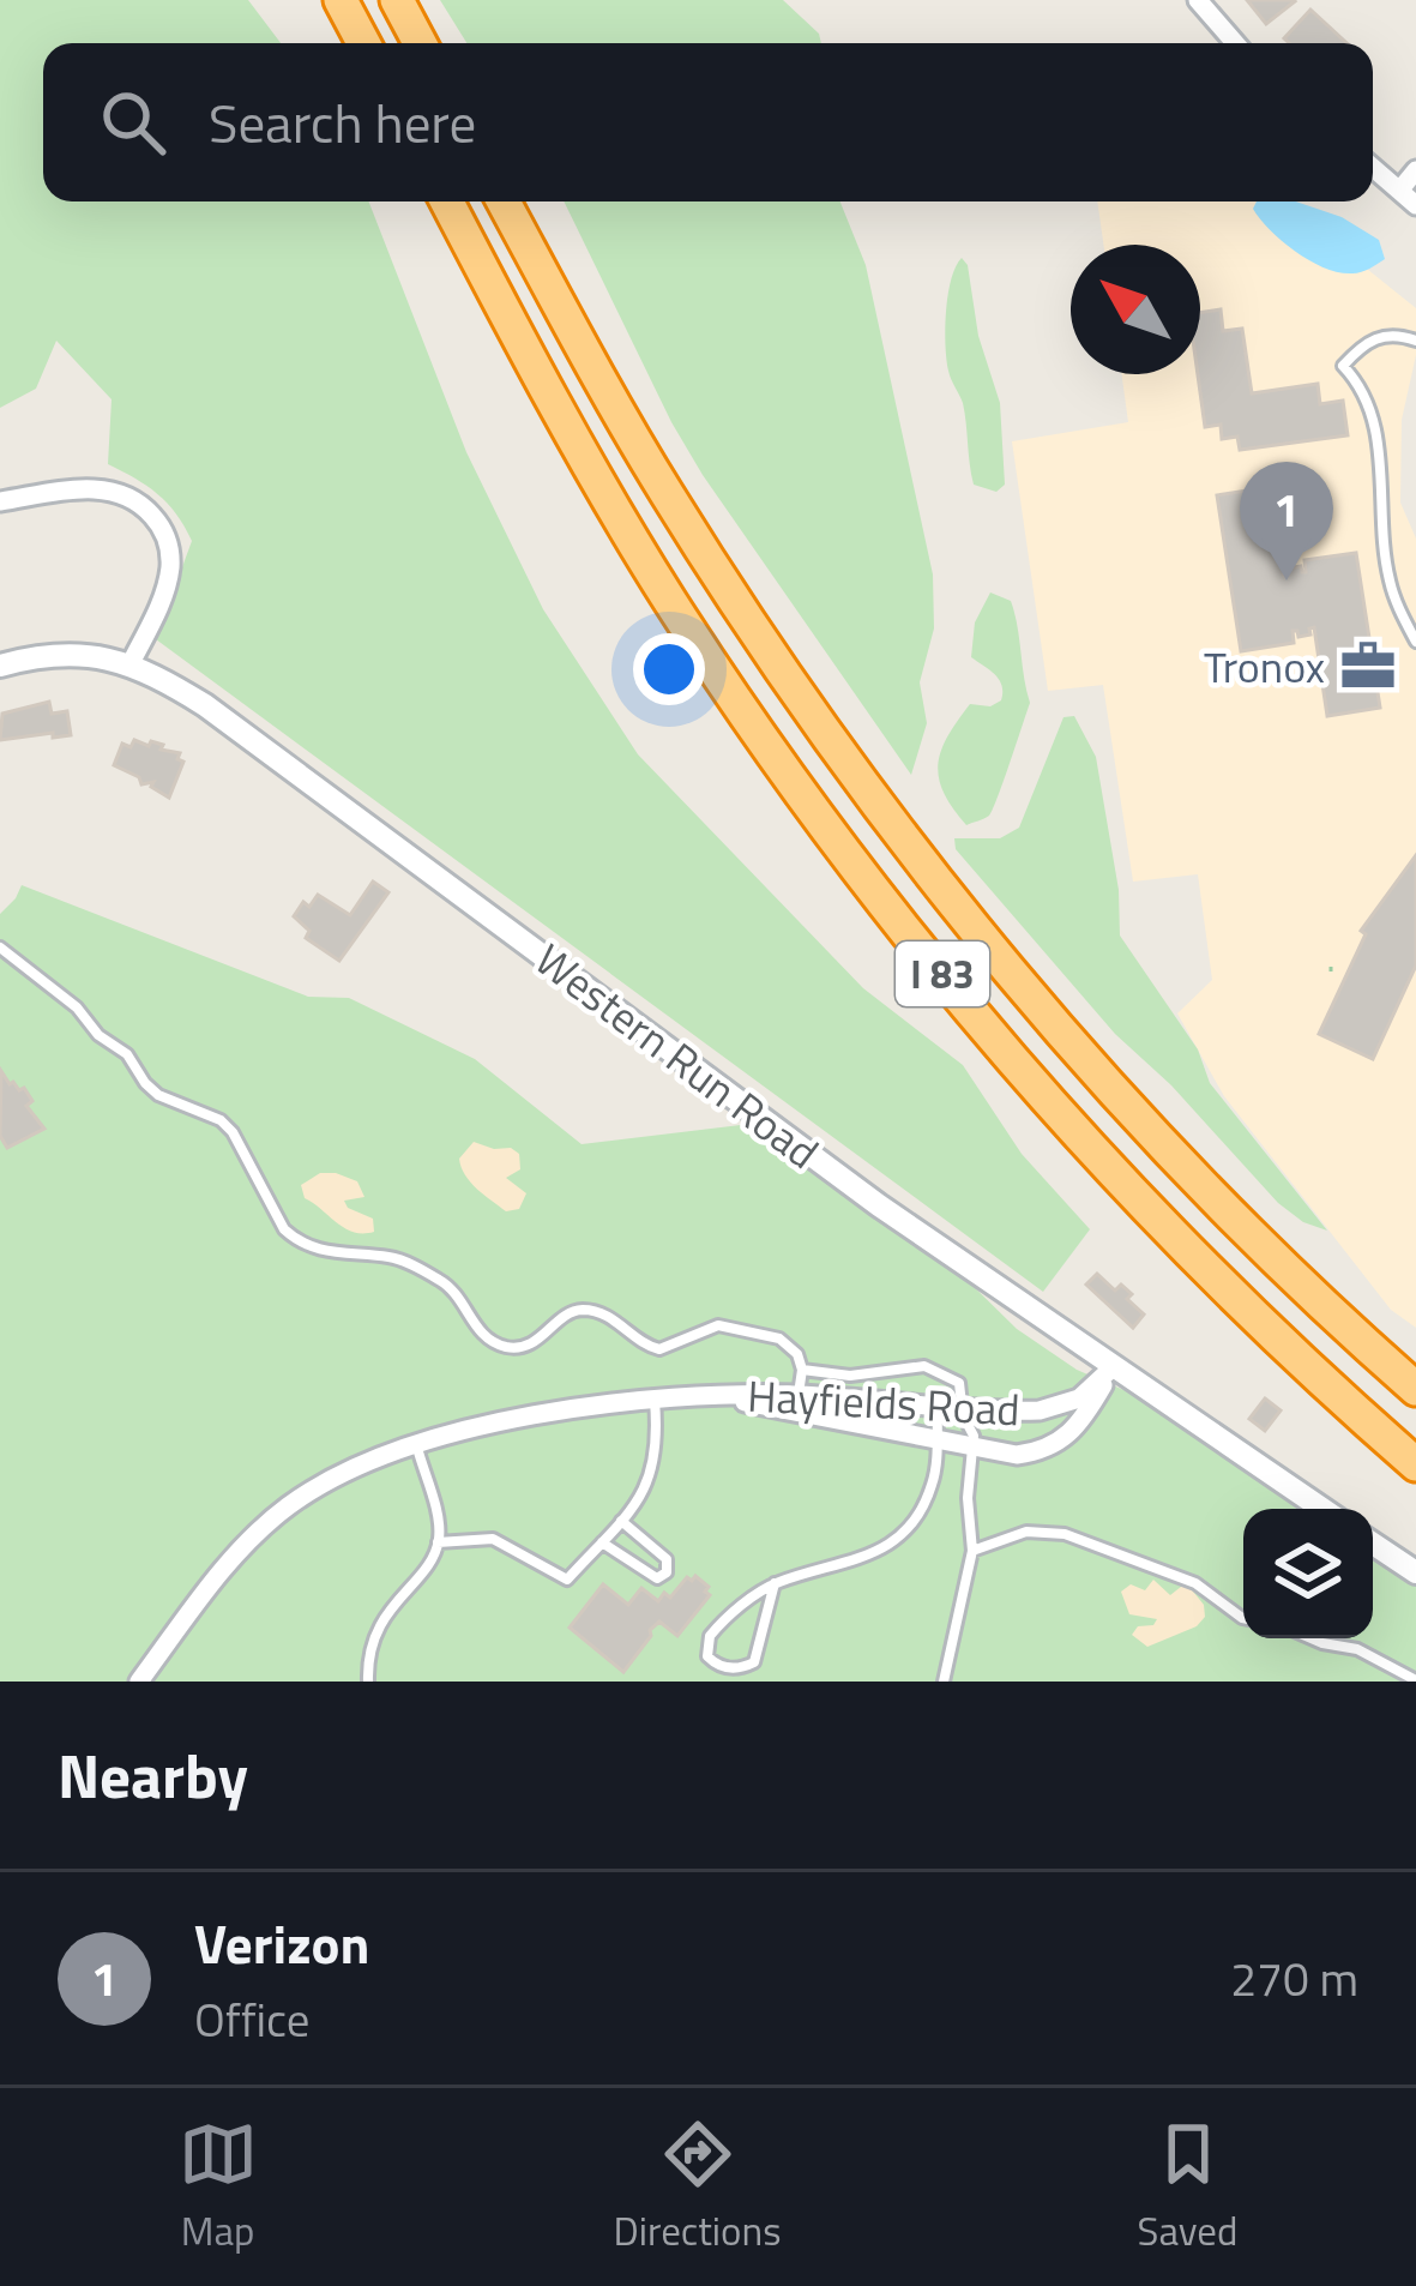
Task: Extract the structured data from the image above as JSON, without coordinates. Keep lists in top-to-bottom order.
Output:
{
  "streets": {
    "highway": ["I 83"],
    "street": ["Western Run Road", "Hayfields Road"]
  },
  "crossings": [
    ["Western Run Road", "Hayfields Road"]
  ],
  "places": {
    "office": ["Tronox"]
  },
  "north": "top left",
  "page": {
    "search": "Search here",
    "pins": "1",
    "heading": "Nearby",
    "list": [
      {
        "mark": "1",
        "name": "Verizon",
        "note": "Office",
        "value": "270 m"
      }
    ],
    "nav": ["Map", "Directions", "Saved"]
  }
}
